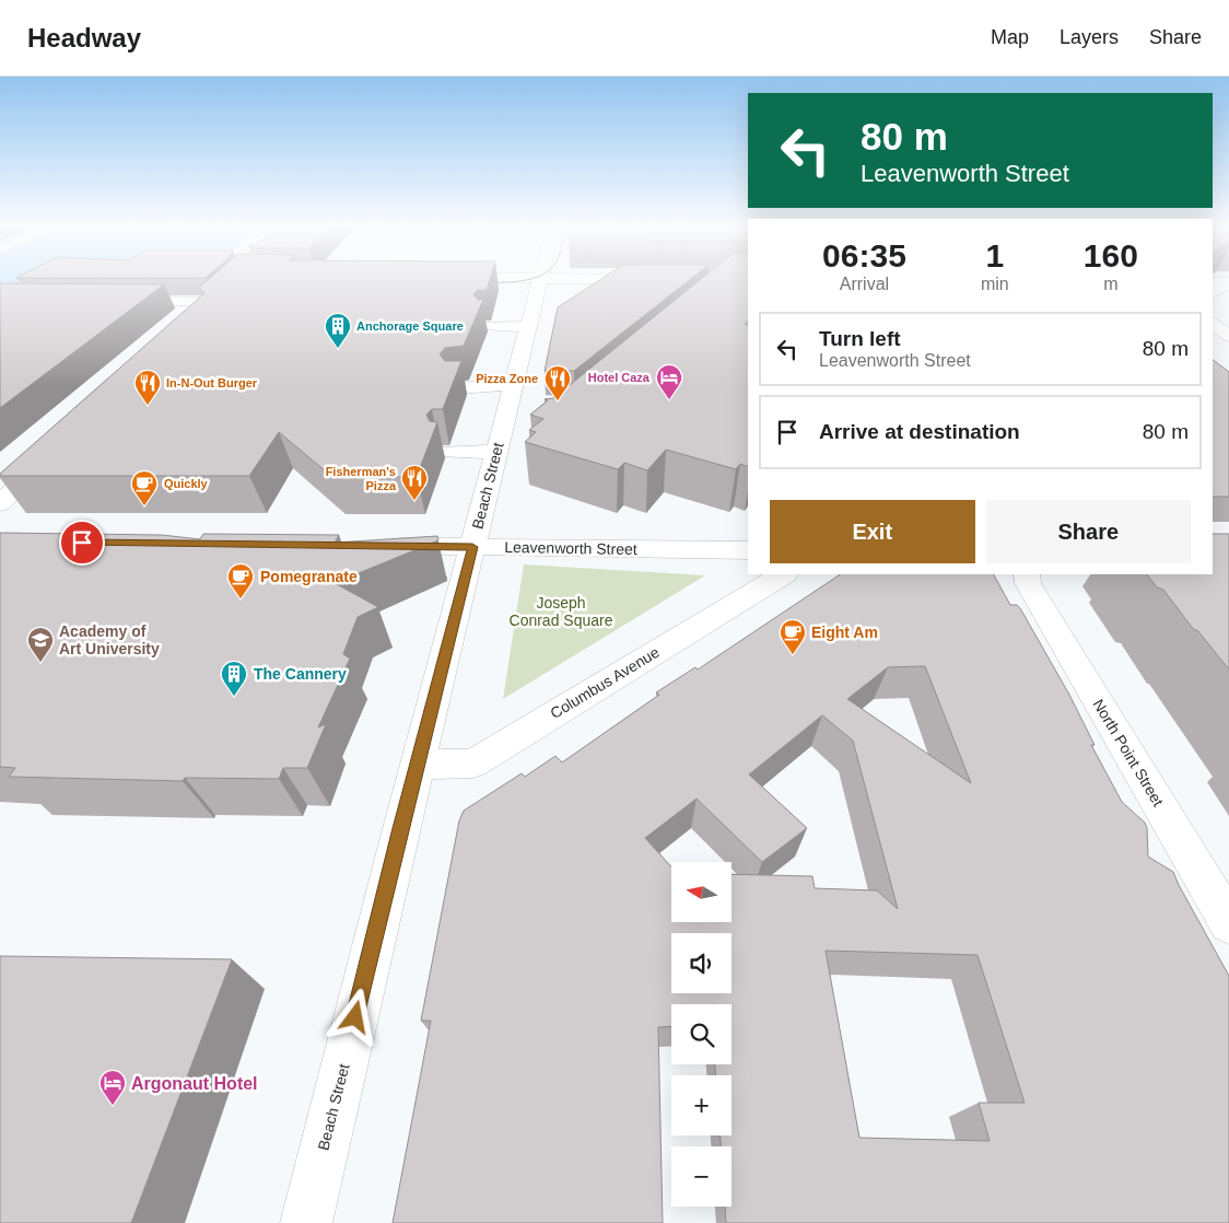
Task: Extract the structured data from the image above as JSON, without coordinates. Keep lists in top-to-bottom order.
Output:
{
  "streets": {
    "street": [
      "Beach Street",
      "Leavenworth Street",
      "Columbus Avenue",
      "North Point Street"
    ]
  },
  "crossings": [
    ["Beach Street", "Leavenworth Street"],
    ["Beach Street", "Columbus Avenue"]
  ],
  "parks": ["Joseph Conrad Square"],
  "places": {
    "building": ["Anchorage Square", "The Cannery"],
    "hotel": ["Hotel Caza", "Argonaut Hotel"],
    "restaurant": ["Pizza Zone", "In-N-Out Burger", "Fisherman's Pizza"],
    "cafe": ["Quickly", "Pomegranate", "Eight Am"],
    "school or university": ["Academy of Art University"]
  },
  "north": "left",
  "page": {
    "header": "Headway",
    "nav": ["Map", "Layers", "Share"],
    "turn": ["80 m", "Leavenworth Street"],
    "eta": [
      "06:35",
      "Arrival",
      "1",
      "min",
      "160",
      "m"
    ],
    "list": [
      {
        "name": "Turn left",
        "note": "Leavenworth Street",
        "value": "80 m"
      },
      {
        "name": "Arrive at destination",
        "value": "80 m"
      }
    ],
    "buttons": ["Exit", "Share"],
    "map_buttons": ["+", "−"]
  }
}
